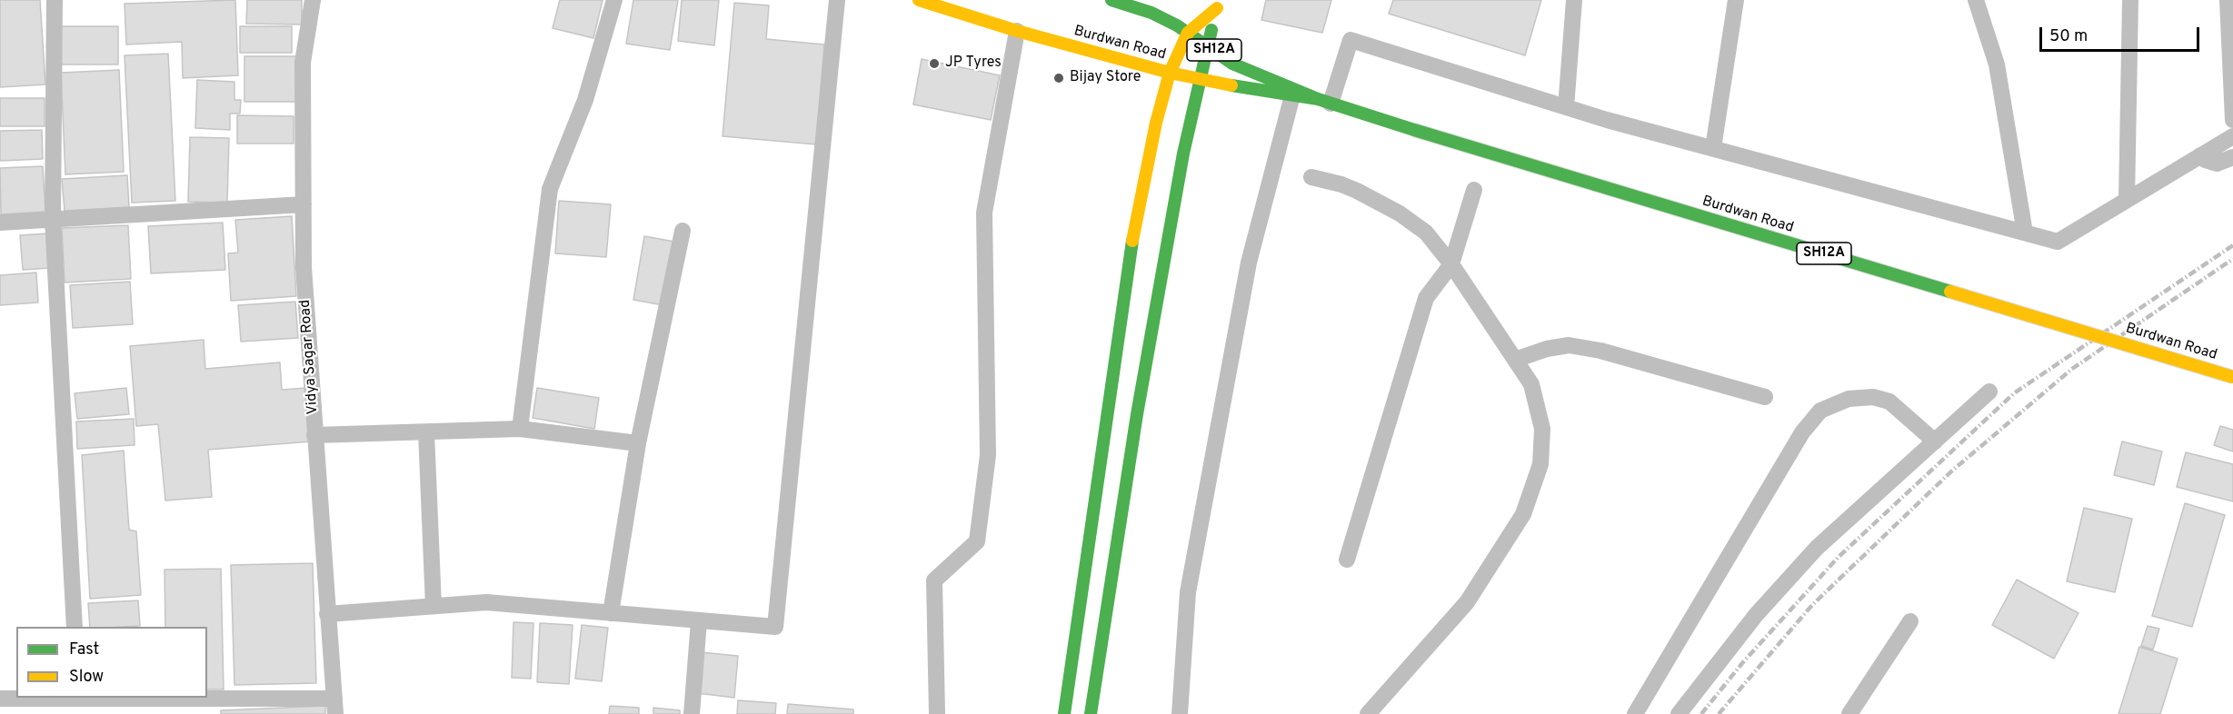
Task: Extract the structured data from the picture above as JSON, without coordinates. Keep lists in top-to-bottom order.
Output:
{
  "streets": {
    "main road": ["Burdwan Road", "SH12A"],
    "street": ["Vidya Sagar Road"]
  },
  "places": ["JP Tyres", "Bijay Store"],
  "legend": ["Fast", "Slow"],
  "scale_bar": "50 m"
}
